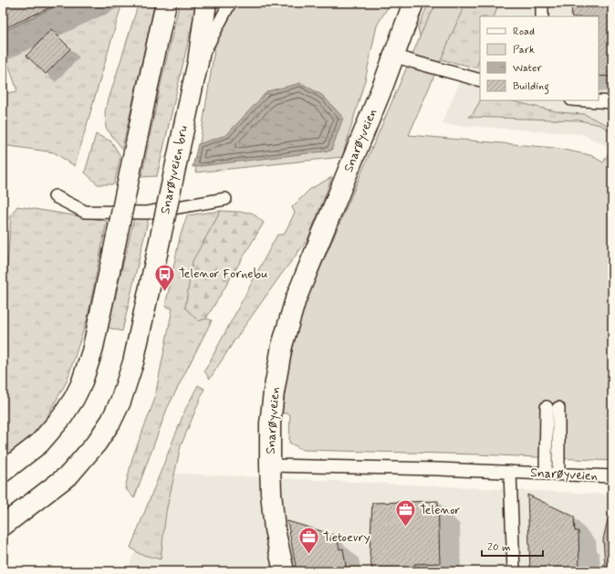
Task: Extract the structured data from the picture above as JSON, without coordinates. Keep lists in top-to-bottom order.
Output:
{
  "streets": {
    "main road": ["Snarøyveien", "Snarøyveien bru"]
  },
  "places": {
    "bus stop": ["Telenor Fornebu"],
    "office": ["Telenor", "Tietoevry"]
  },
  "legend": [
    "Road",
    "Park",
    "Water",
    "Building"
  ],
  "scale_bar": "20 m"
}
